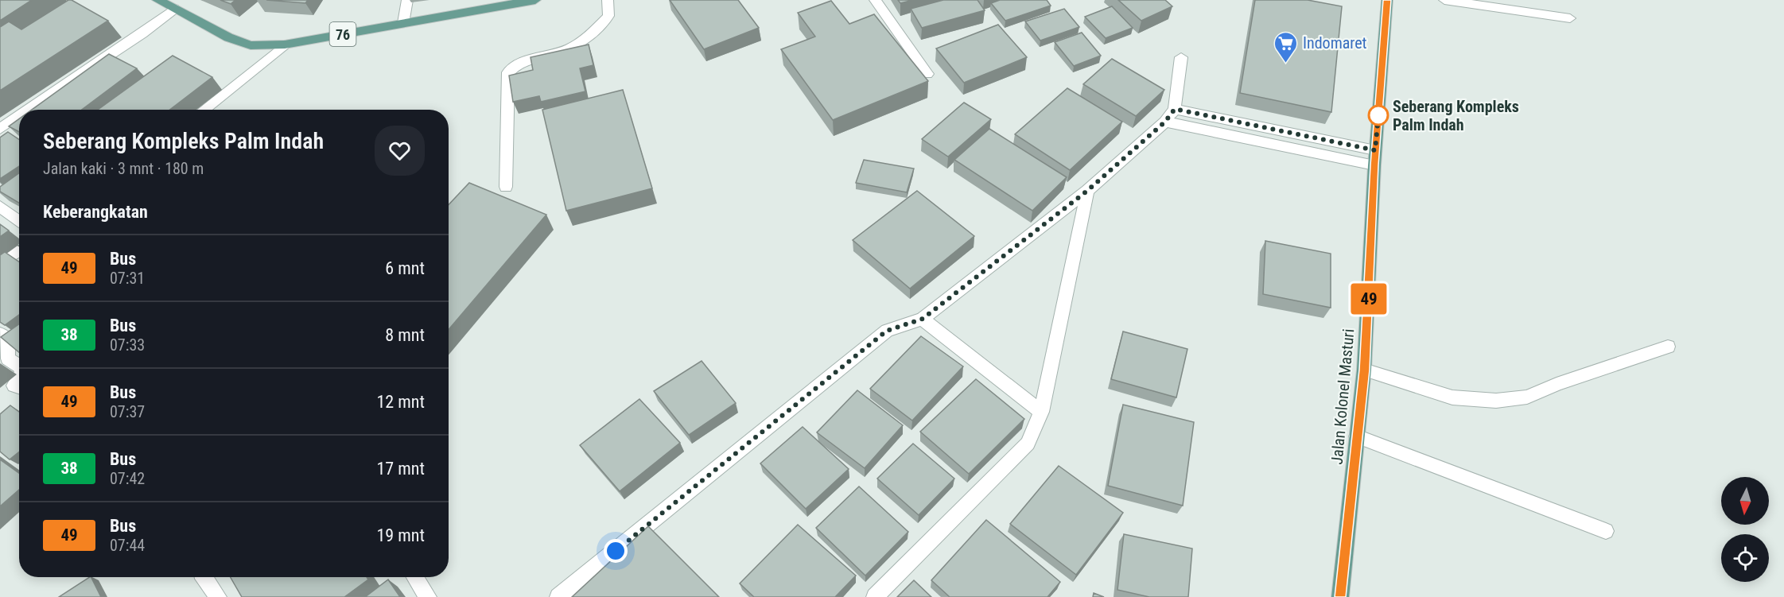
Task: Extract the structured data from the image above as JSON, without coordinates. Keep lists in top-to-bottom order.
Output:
{
  "streets": {
    "main road": ["76", "Jalan Kolonel Masturi"]
  },
  "places": {
    "supermarket": ["Indomaret"],
    "other": ["Seberang Kompleks Palm Indah"]
  },
  "lines": ["bus line 49"],
  "north": "bottom",
  "page": {
    "on_map": "49",
    "heading": [
      ["Seberang Kompleks Palm Indah", "Jalan kaki · 3 mnt · 180 m"],
      "Keberangkatan"
    ],
    "list": [
      {
        "mark": "49",
        "name": "Bus",
        "note": "07:31",
        "value": "6 mnt"
      },
      {
        "mark": "38",
        "name": "Bus",
        "note": "07:33",
        "value": "8 mnt"
      },
      {
        "mark": "49",
        "name": "Bus",
        "note": "07:37",
        "value": "12 mnt"
      },
      {
        "mark": "38",
        "name": "Bus",
        "note": "07:42",
        "value": "17 mnt"
      },
      {
        "mark": "49",
        "name": "Bus",
        "note": "07:44",
        "value": "19 mnt"
      }
    ]
  }
}
